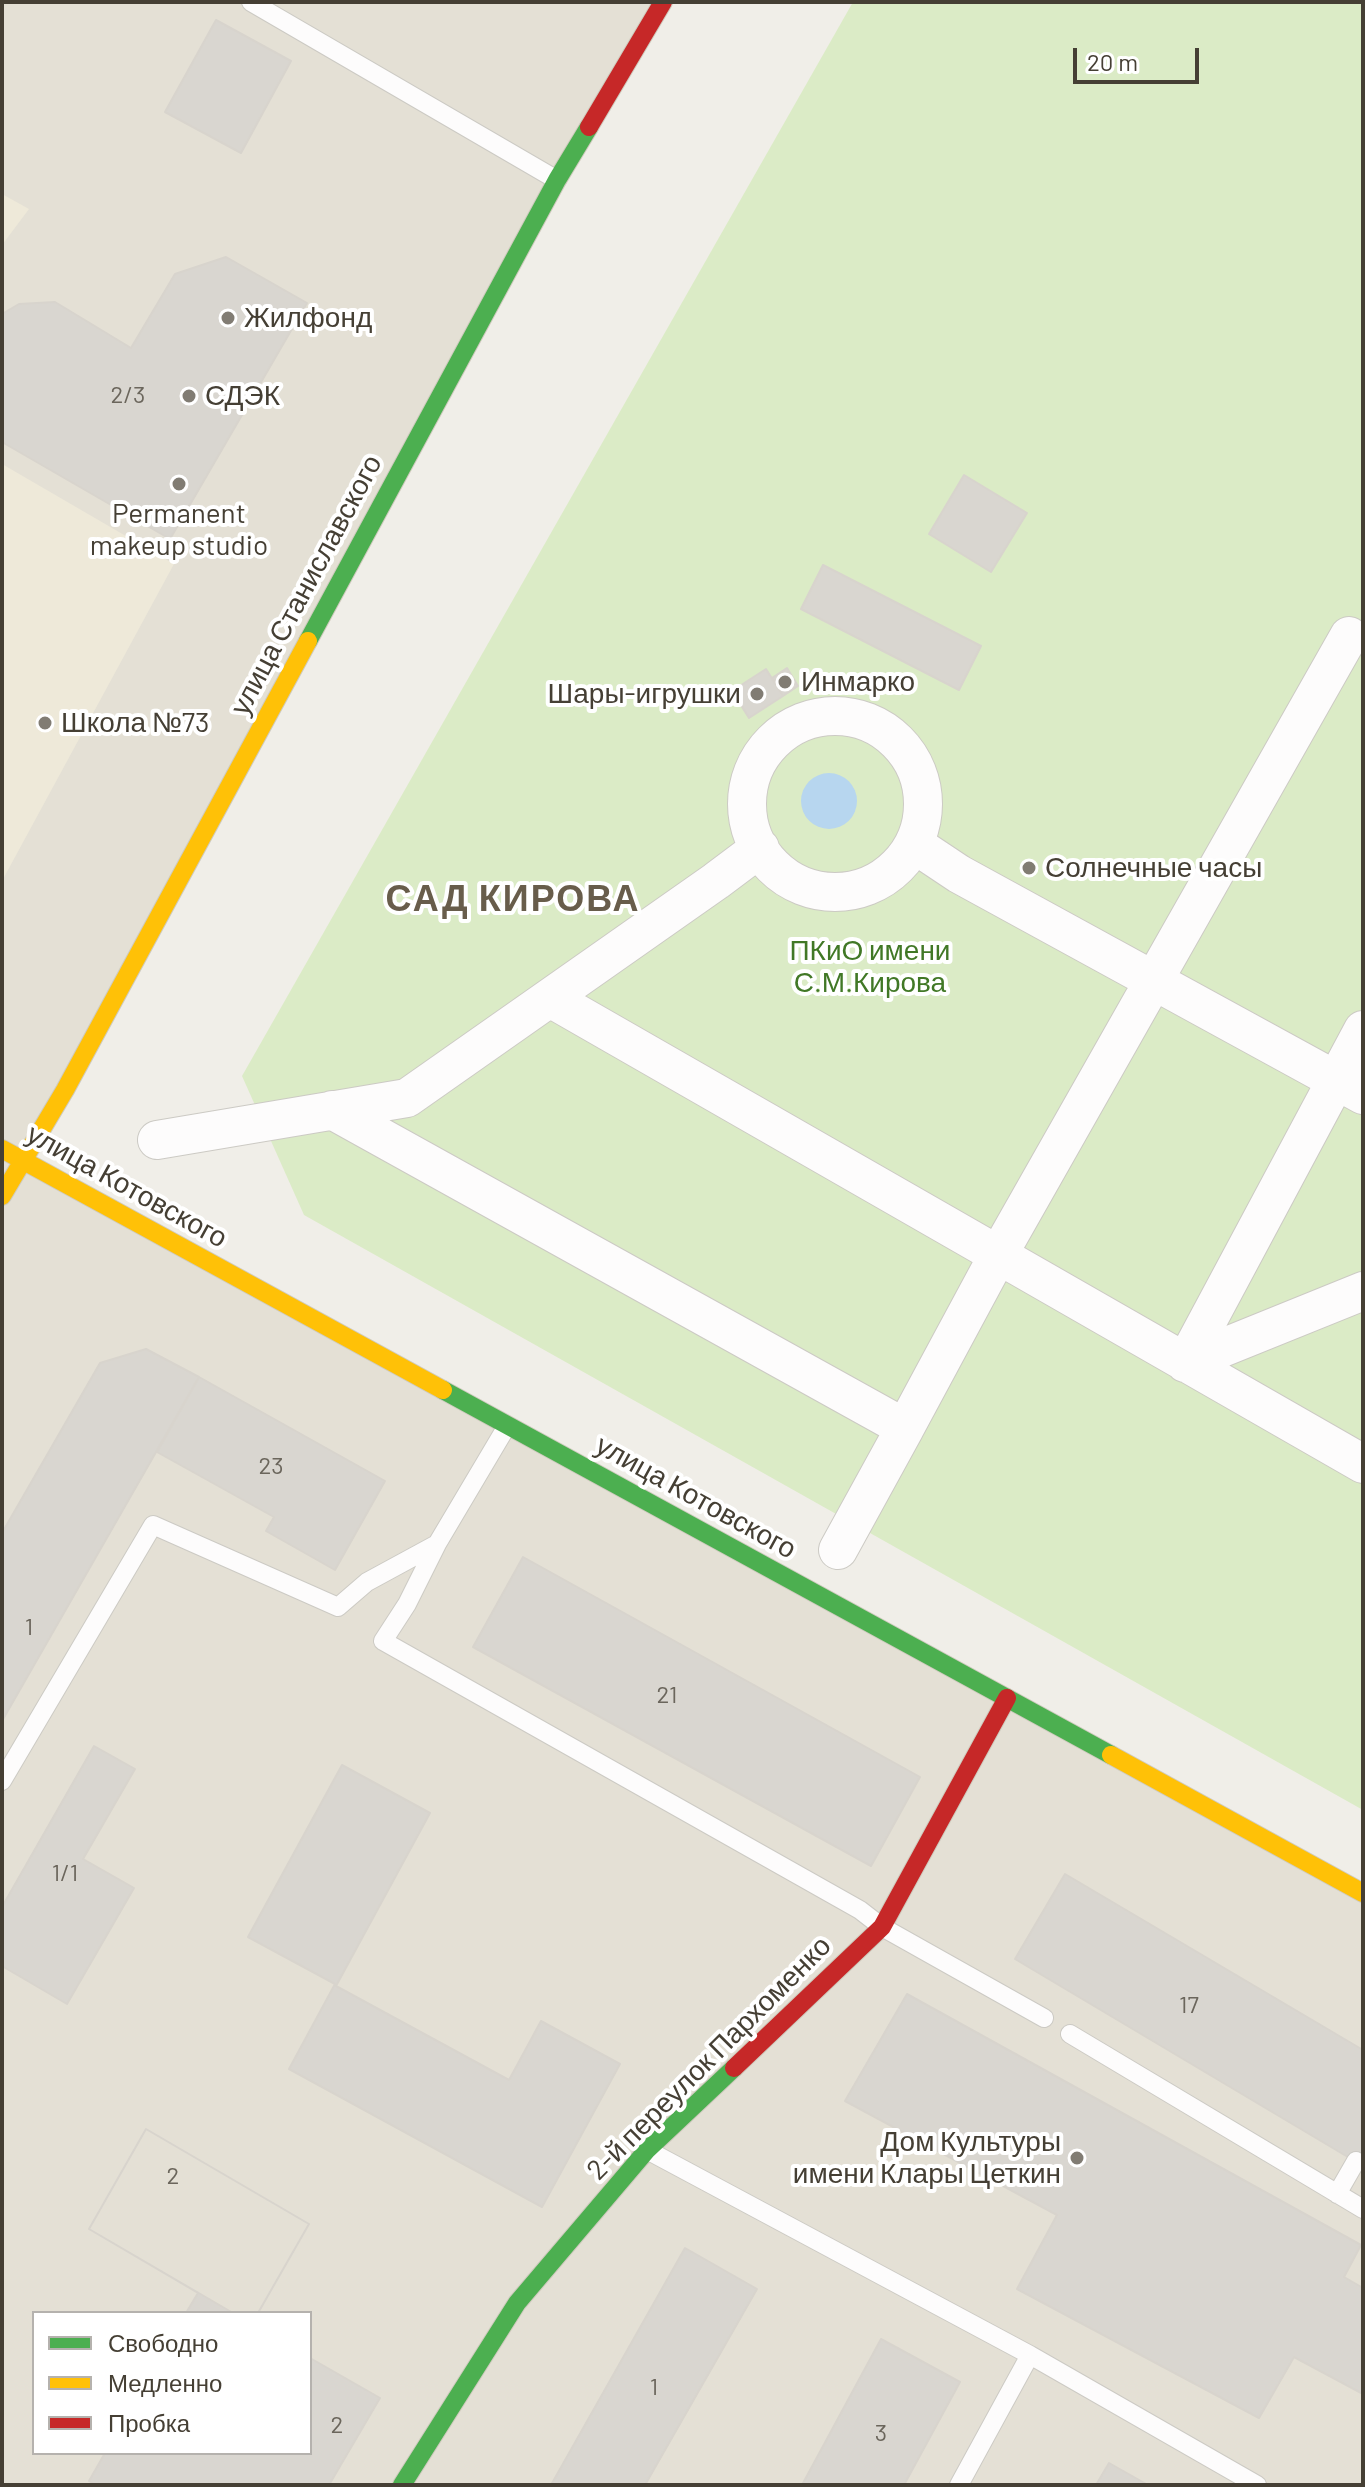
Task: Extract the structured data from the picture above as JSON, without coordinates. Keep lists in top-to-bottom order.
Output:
{
  "streets": {
    "main road": ["улица Станиславского", "улица Котовского", "2-й переулок Пархоменко"]
  },
  "crossings": [
    ["улица Станиславского", "улица Котовского"],
    ["улица Котовского", "2-й переулок Пархоменко"]
  ],
  "districts": ["САД КИРОВА"],
  "parks": ["ПКиО имени С.М.Кирова"],
  "places": [
    "Жилфонд",
    "СДЭК",
    "Permanent makeup studio",
    "Инмарко",
    "Шары-игрушки",
    "Школа №73",
    "Солнечные часы",
    "Дом Культуры имени Клары Цеткин"
  ],
  "house_numbers": [
    "2/3",
    "23",
    "1",
    "21",
    "1/1",
    "17",
    "2",
    "1",
    "2",
    "3"
  ],
  "legend": ["Свободно", "Медленно", "Пробка"],
  "scale_bar": "20 m"
}
